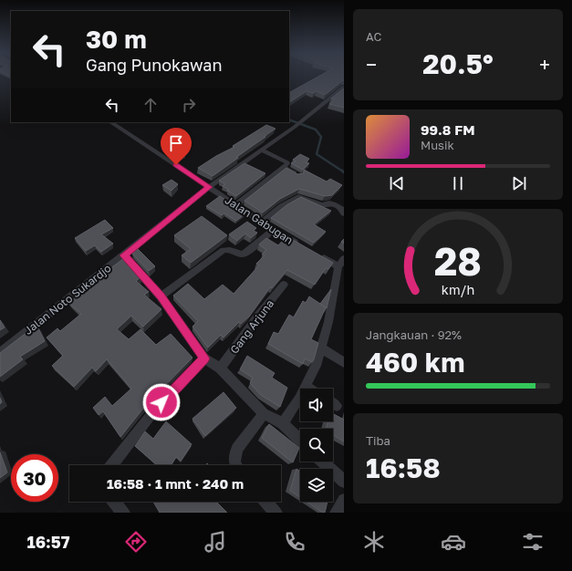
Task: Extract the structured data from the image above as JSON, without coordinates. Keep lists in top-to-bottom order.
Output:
{
  "streets": {
    "street": ["Jalan Gabugan", "Jalan Noto Sukardjo", "Gang Arjuna"]
  },
  "crossings": [
    ["Jalan Gabugan", "Jalan Noto Sukardjo"]
  ],
  "page": {
    "tile": [
      "AC",
      ["Jangkauan · 92%", "460 km"],
      ["Tiba", "16:58"]
    ],
    "turn": ["30 m", "Gang Punokawan"],
    "heat": ["−", "20.5°", "+"],
    "song": ["99.8 FM", "Musik"],
    "limit": "30",
    "trip": "16:58 · 1 mnt · 240 m",
    "tabs": "16:57",
    "gauge": ["28", "km/h"]
  }
}
